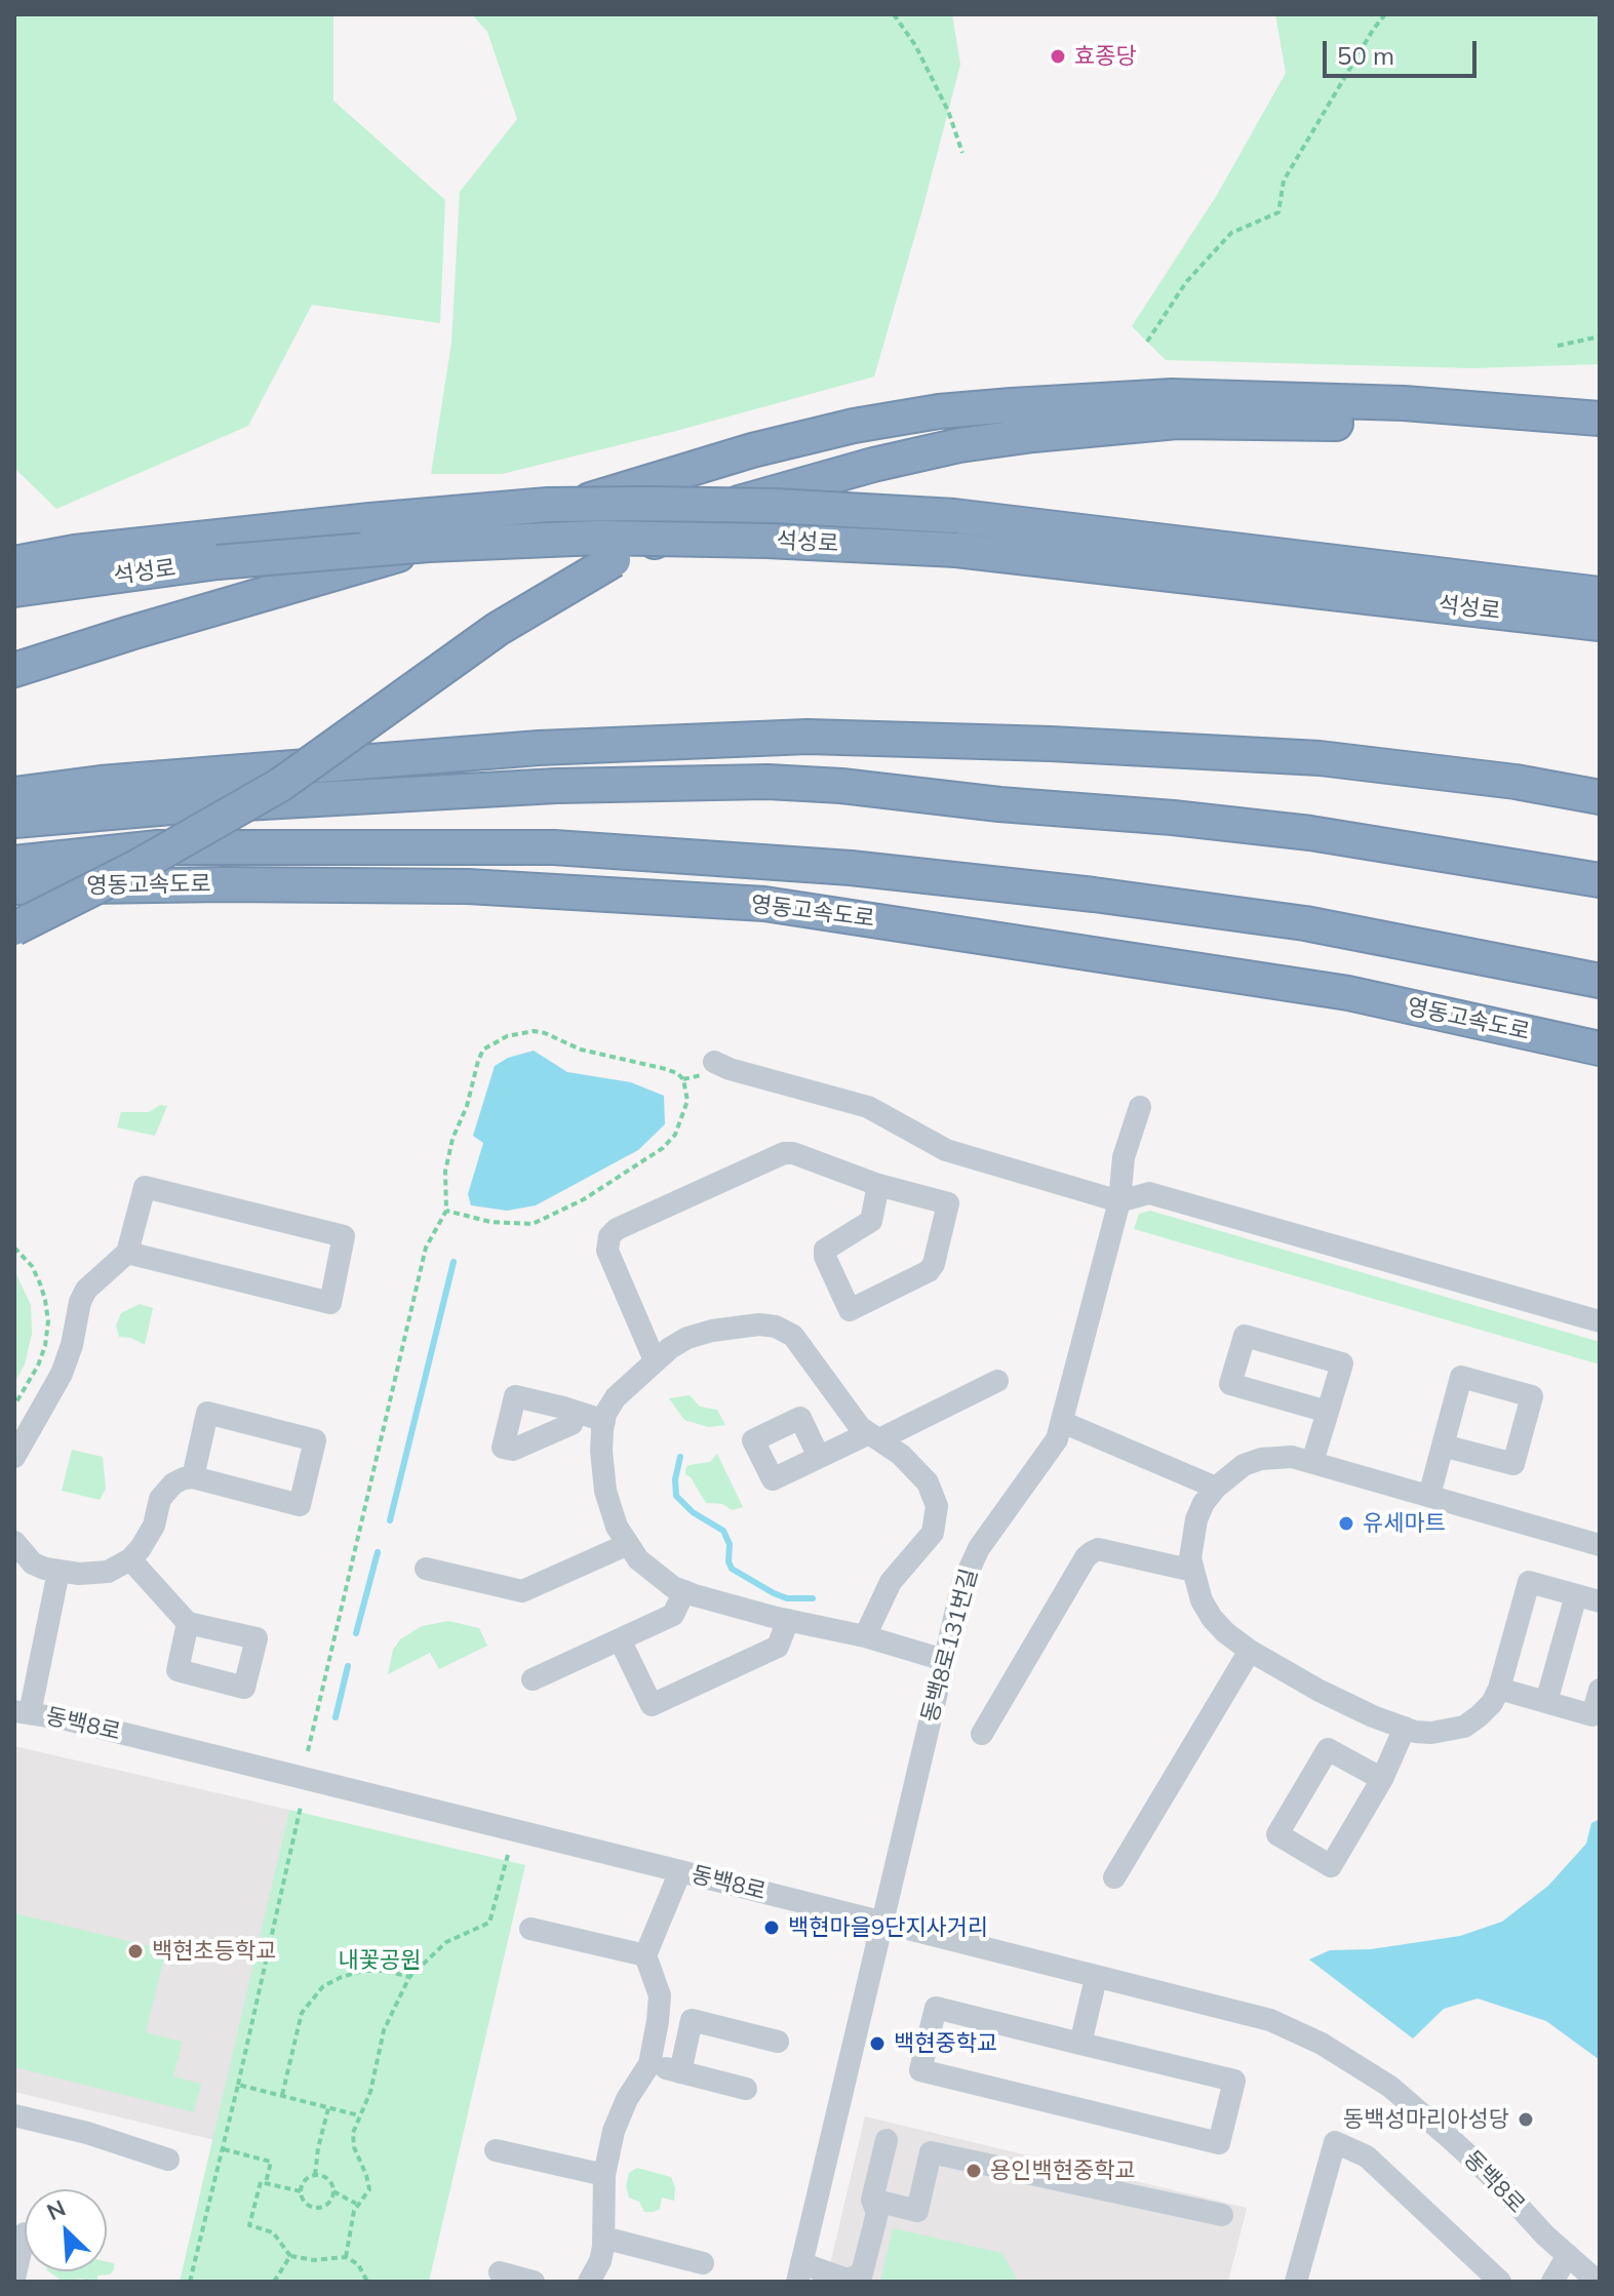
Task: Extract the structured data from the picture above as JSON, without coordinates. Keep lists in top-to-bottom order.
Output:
{
  "streets": {
    "highway": ["석성로", "영동고속도로"],
    "street": ["동백8로131번길", "동백8로"]
  },
  "crossings": [
    ["동백8로131번길", "동백8로"]
  ],
  "parks": ["내꽃공원"],
  "places": [
    "효종당",
    "유세마트",
    "백현마을9단지사거리",
    "백현초등학교",
    "백현중학교",
    "동백성마리아성당",
    "용인백현중학교"
  ],
  "scale_bar": "50 m",
  "north": "top left"
}
